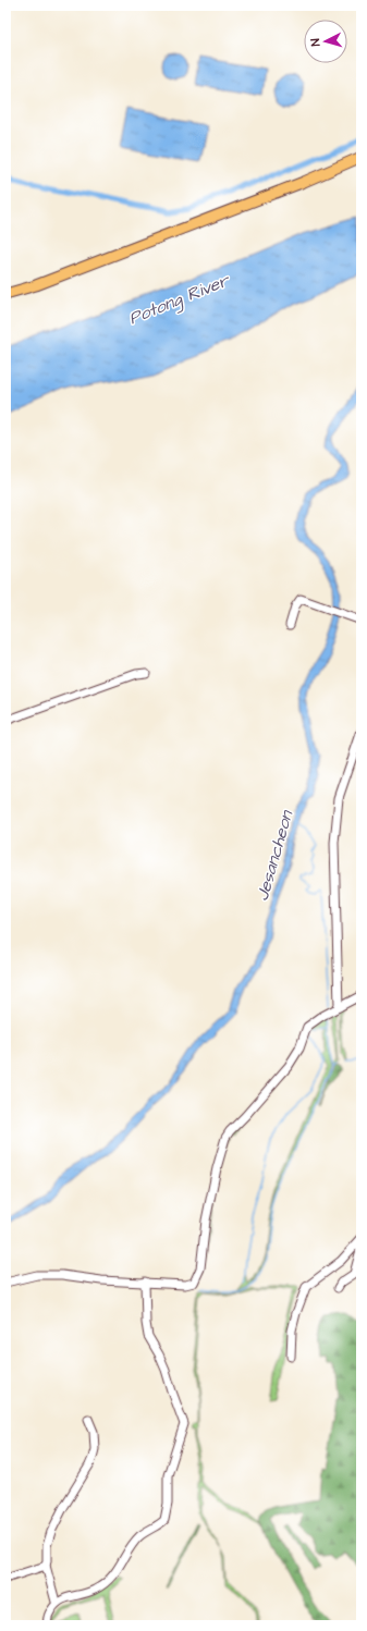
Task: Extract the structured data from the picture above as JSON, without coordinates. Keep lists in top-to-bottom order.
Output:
{
  "water": ["Potong River", "Jesancheon"],
  "north": "left"
}
